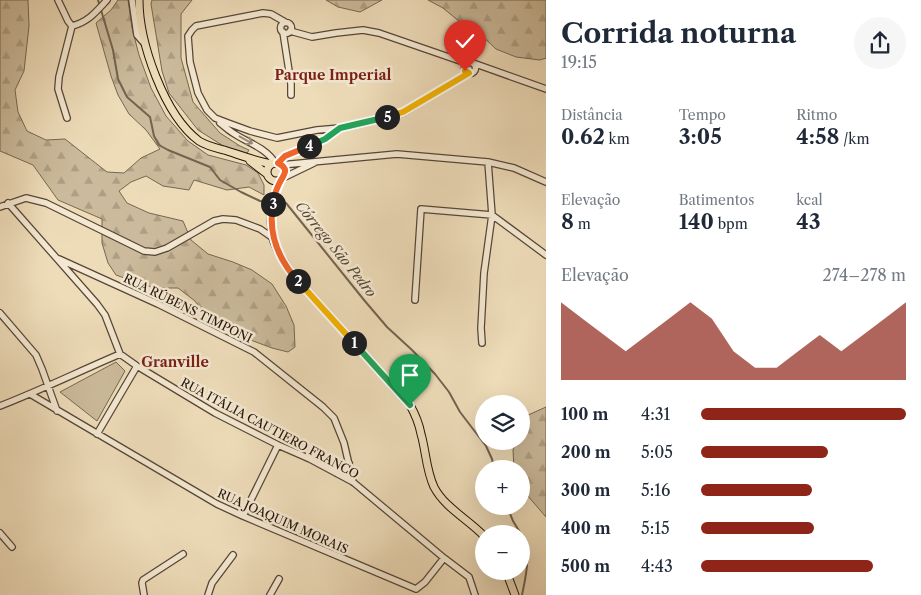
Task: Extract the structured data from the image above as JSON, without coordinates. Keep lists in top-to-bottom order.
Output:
{
  "streets": {
    "street": ["RUA RÚBENS TIMPONI", "RUA ITÁLIA CAUTIERO FRANCO", "RUA JOAQUIM MORAIS"]
  },
  "crossings": [
    ["RUA RÚBENS TIMPONI", "RUA ITÁLIA CAUTIERO FRANCO"],
    ["RUA ITÁLIA CAUTIERO FRANCO", "RUA JOAQUIM MORAIS"]
  ],
  "districts": ["Parque Imperial", "Granville"],
  "water": ["Córrego São Pedro"],
  "page": {
    "heading": ["Corrida noturna", "19:15"],
    "stats": [
      ["Distância", "0.62 km"],
      ["Tempo", "3:05"],
      ["Ritmo", "4:58 /km"],
      ["Elevação", "8 m"],
      ["Batimentos", "140 bpm"],
      ["kcal", "43"]
    ],
    "pins": [
      "5",
      "4",
      "3",
      "2",
      "1"
    ],
    "chart": ["Elevação", "274–278 m"],
    "map_buttons": ["+", "−"],
    "list": [
      {
        "name": "100 m",
        "note": "4:31"
      },
      {
        "name": "200 m",
        "note": "5:05"
      },
      {
        "name": "300 m",
        "note": "5:16"
      },
      {
        "name": "400 m",
        "note": "5:15"
      },
      {
        "name": "500 m",
        "note": "4:43"
      }
    ]
  }
}
